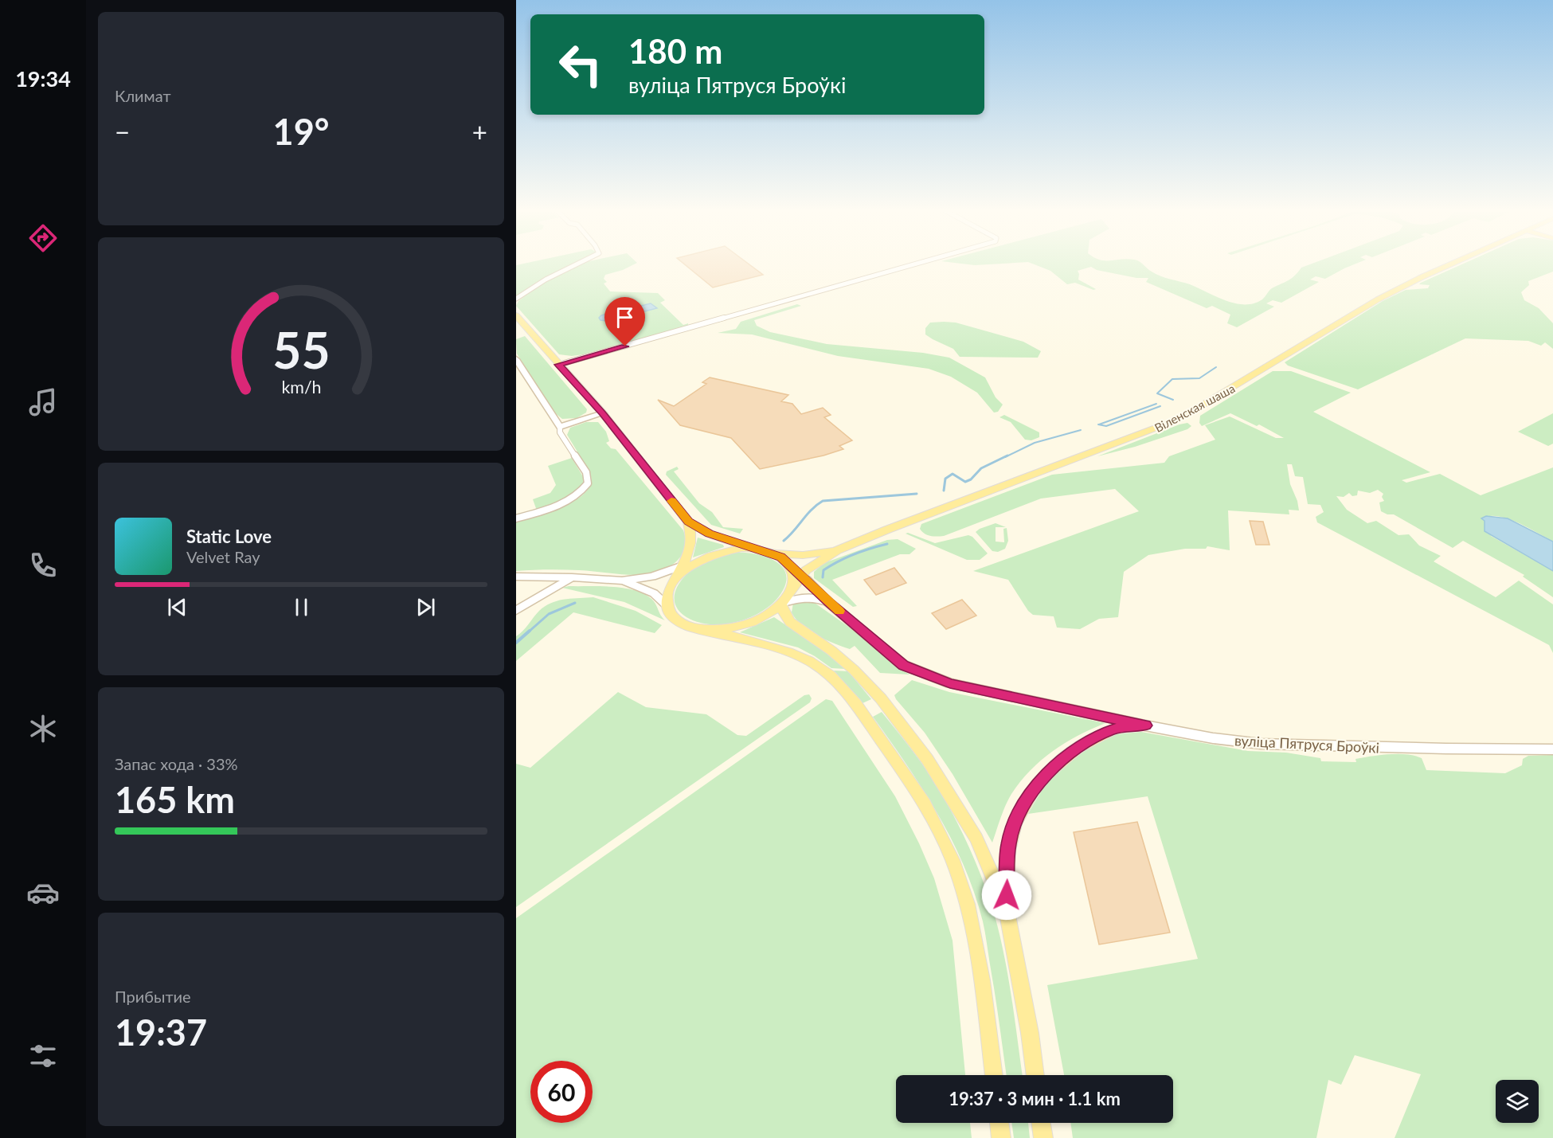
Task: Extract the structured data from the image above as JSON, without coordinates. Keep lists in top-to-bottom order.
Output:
{
  "streets": {
    "main road": ["Віленская шаша", "вуліца Пятруся Броўкі"]
  },
  "page": {
    "tabs": "19:34",
    "tile": [
      "Климат",
      ["Запас хода · 33%", "165 km"],
      ["Прибытие", "19:37"]
    ],
    "turn": ["180 m", "вуліца Пятруся Броўкі"],
    "heat": ["−", "19°", "+"],
    "song": ["Static Love", "Velvet Ray"],
    "limit": "60",
    "trip": "19:37 · 3 мин · 1.1 km",
    "gauge": ["55", "km/h"]
  }
}
